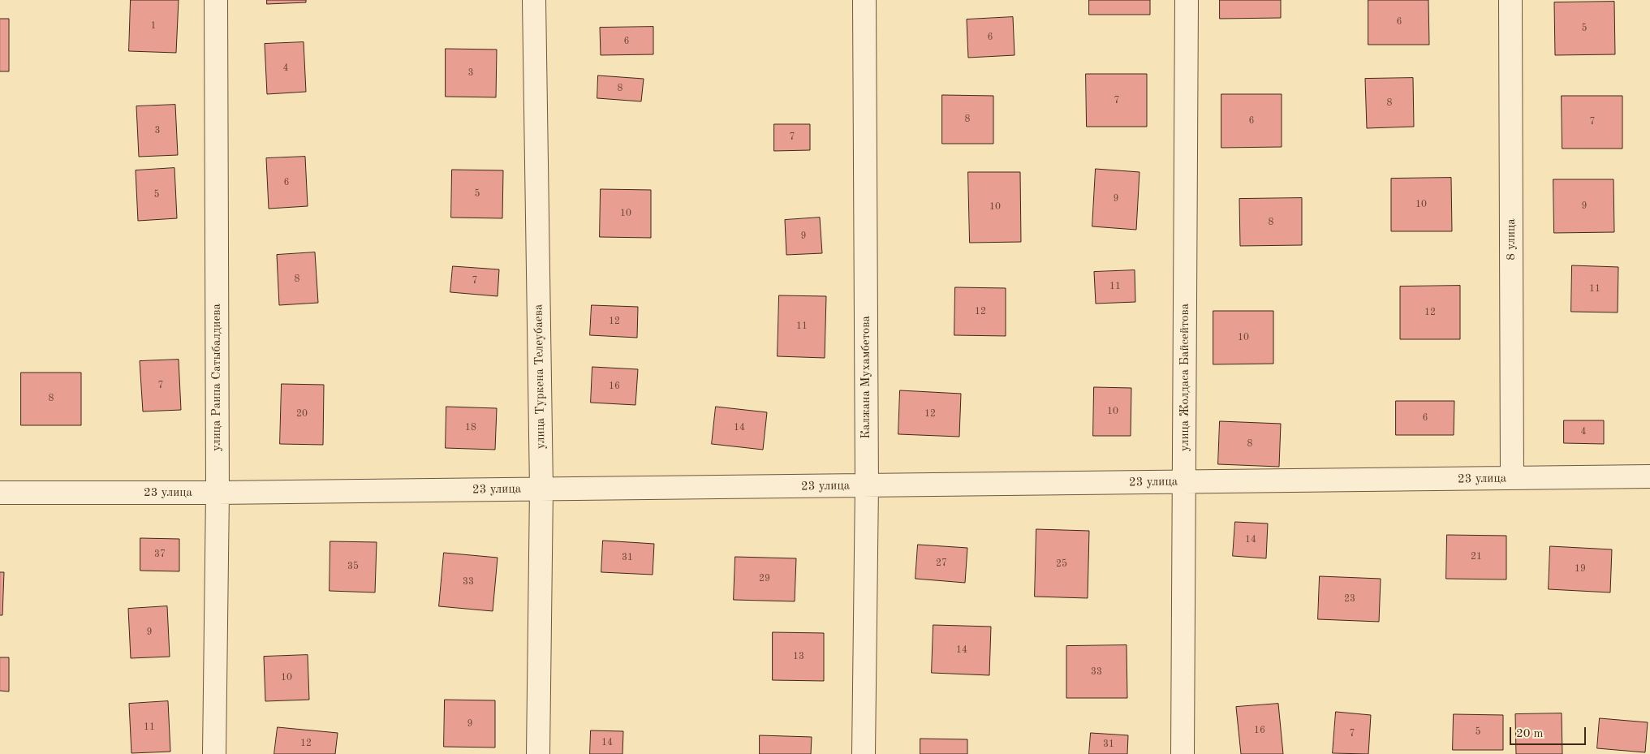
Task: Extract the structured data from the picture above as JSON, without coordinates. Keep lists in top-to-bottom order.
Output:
{
  "streets": {
    "street": [
      "8 улица",
      "улица Туркена Телеубаева",
      "улица Раипа Сатыбалдиева",
      "Калжана Мухамбетова",
      "улица Жолдаса Байсейтова",
      "23 улица"
    ]
  },
  "crossings": [
    ["8 улица", "23 улица"],
    ["улица Туркена Телеубаева", "23 улица"],
    ["улица Раипа Сатыбалдиева", "23 улица"],
    ["Калжана Мухамбетова", "23 улица"],
    ["улица Жолдаса Байсейтова", "23 улица"]
  ],
  "house_numbers": [
    "6",
    "1",
    "5",
    "6",
    "6",
    "4",
    "3",
    "8",
    "7",
    "8",
    "8",
    "6",
    "7",
    "3",
    "7",
    "6",
    "5",
    "5",
    "9",
    "10",
    "9",
    "10",
    "10",
    "8",
    "9",
    "8",
    "7",
    "11",
    "11",
    "12",
    "12",
    "12",
    "11",
    "10",
    "7",
    "16",
    "8",
    "10",
    "20",
    "12",
    "6",
    "18",
    "14",
    "4",
    "8",
    "14",
    "37",
    "21",
    "31",
    "27",
    "25",
    "35",
    "19",
    "29",
    "33",
    "23",
    "9",
    "14",
    "13",
    "33",
    "10",
    "9",
    "11",
    "16",
    "5",
    "7",
    "14",
    "12",
    "31"
  ],
  "scale_bar": "20 m"
}
